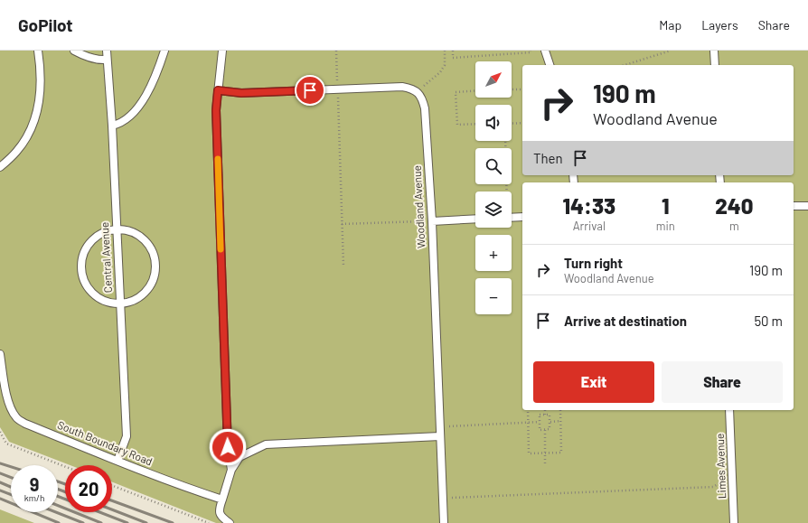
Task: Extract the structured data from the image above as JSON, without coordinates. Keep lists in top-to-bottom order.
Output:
{
  "streets": {
    "lane": [
      "Woodland Avenue",
      "Central Avenue",
      "South Boundary Road",
      "Limes Avenue"
    ]
  },
  "crossings": [
    ["Central Avenue", "South Boundary Road"]
  ],
  "north": "top right",
  "page": {
    "header": "GoPilot",
    "nav": ["Map", "Layers", "Share"],
    "map_buttons": ["+", "−"],
    "turn": ["190 m", "Woodland Avenue"],
    "then": "Then",
    "eta": [
      "14:33",
      "Arrival",
      "1",
      "min",
      "240",
      "m"
    ],
    "list": [
      {
        "name": "Turn right",
        "note": "Woodland Avenue",
        "value": "190 m"
      },
      {
        "name": "Arrive at destination",
        "value": "50 m"
      }
    ],
    "buttons": ["Exit", "Share"],
    "speed": "9 km/h",
    "limit": "20"
  }
}
